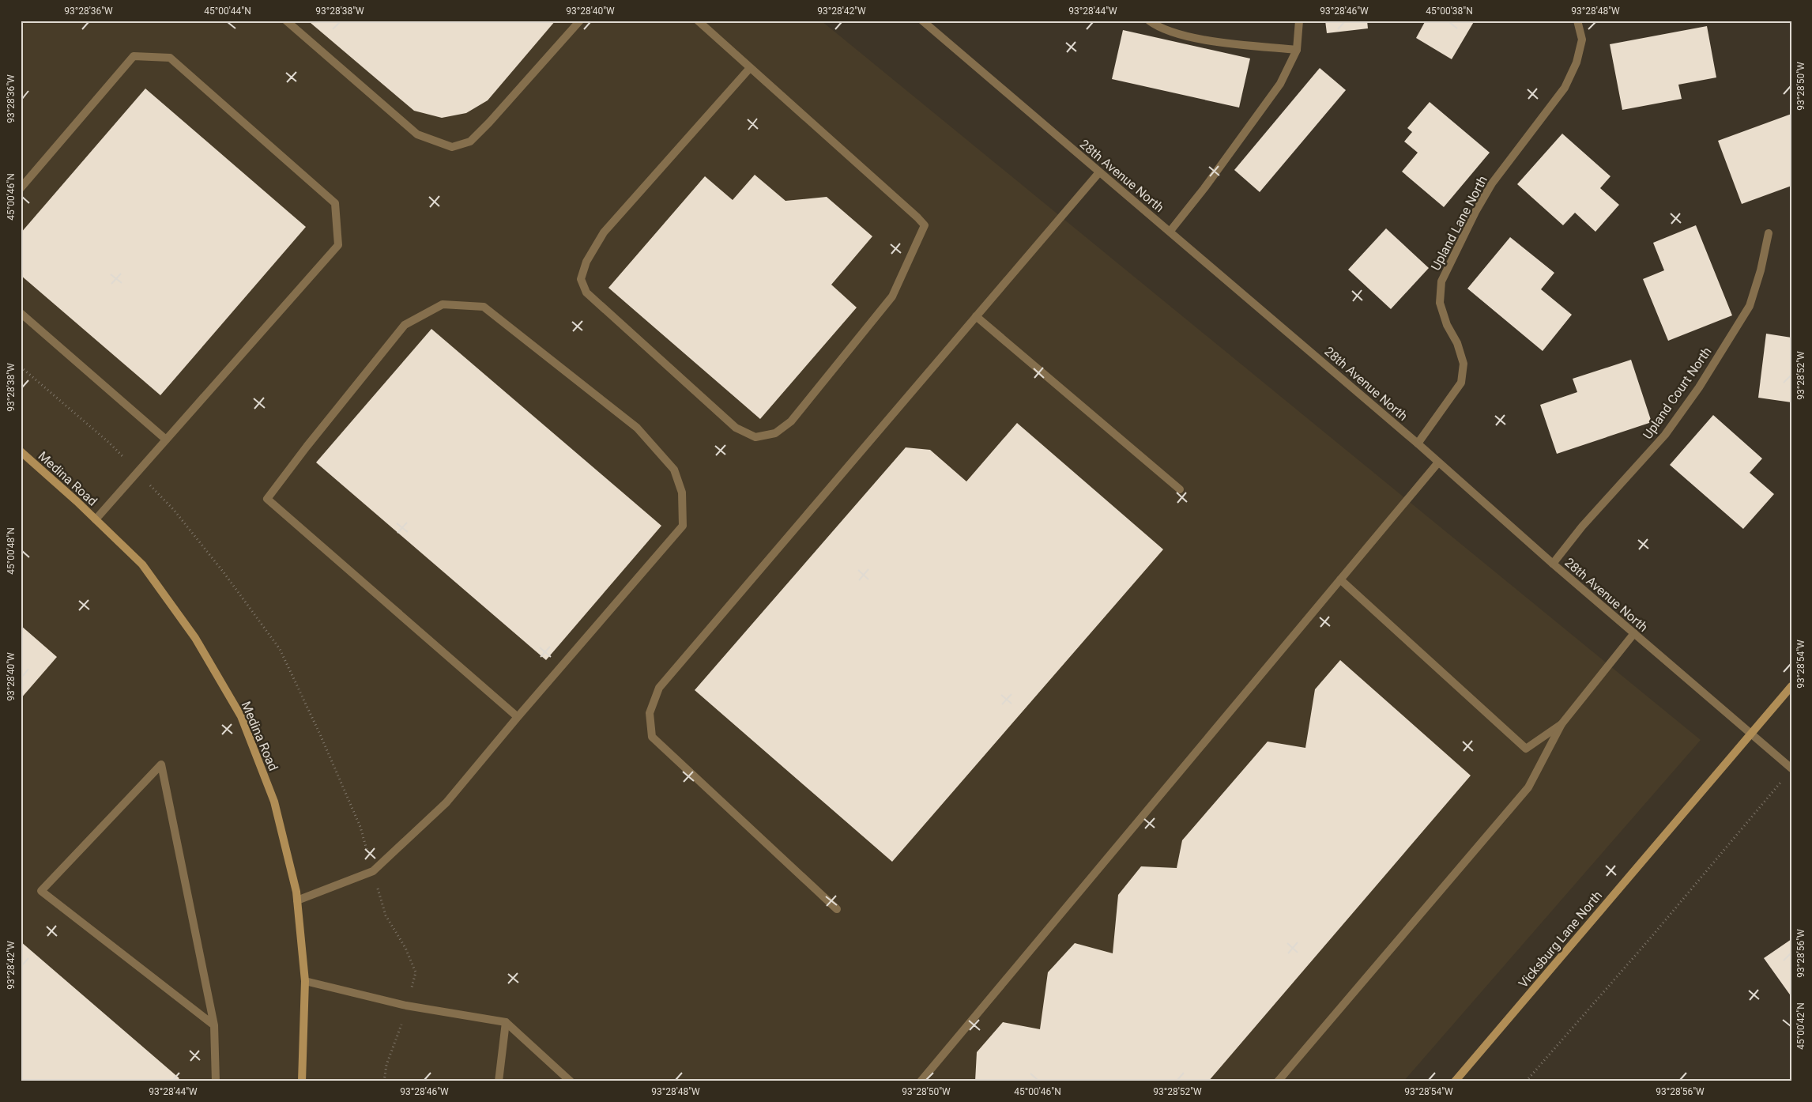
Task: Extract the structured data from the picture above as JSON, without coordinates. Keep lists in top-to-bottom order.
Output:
{
  "streets": {
    "street": [
      "28th Avenue North",
      "Upland Lane North",
      "Upland Court North",
      "Medina Road",
      "Vicksburg Lane North"
    ]
  },
  "crossings": [
    ["28th Avenue North", "Upland Lane North"],
    ["28th Avenue North", "Upland Court North"],
    ["28th Avenue North", "Vicksburg Lane North"]
  ],
  "coordinates": [
    "93°28'36\"W",
    "45°00'44\"N",
    "93°28'38\"W",
    "93°28'40\"W",
    "93°28'42\"W",
    "93°28'44\"W",
    "93°28'46\"W",
    "45°00'38\"N",
    "93°28'48\"W",
    "93°28'50\"W",
    "45°00'46\"N",
    "93°28'52\"W",
    "45°00'48\"N",
    "93°28'54\"W",
    "93°28'56\"W",
    "45°00'42\"N"
  ]
}
